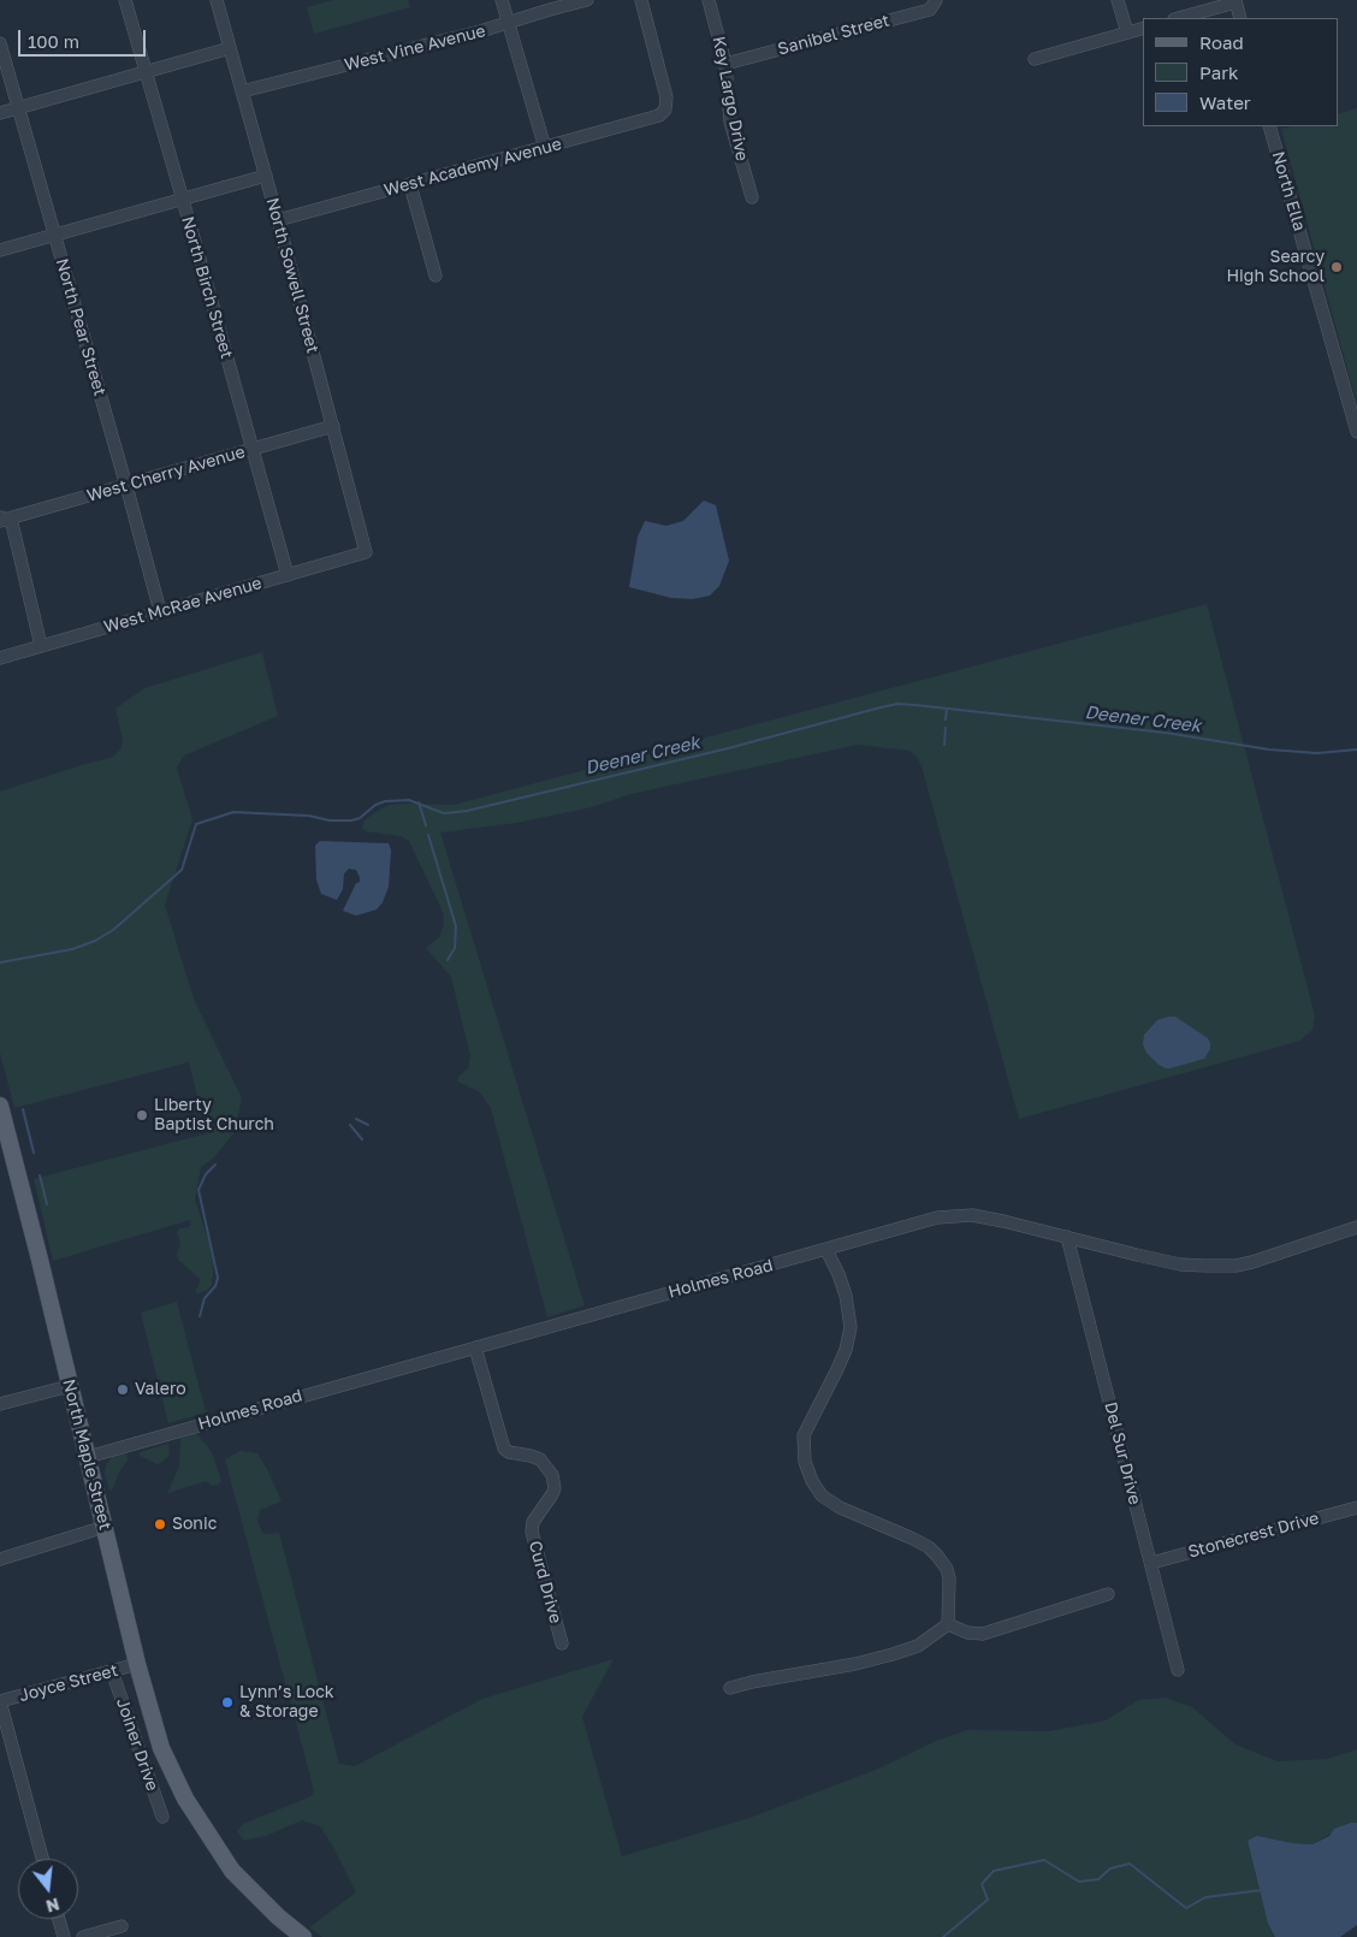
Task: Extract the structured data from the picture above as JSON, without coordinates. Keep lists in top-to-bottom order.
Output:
{
  "streets": {
    "main road": ["North Maple Street"],
    "street": [
      "Sanibel Street",
      "West Vine Avenue",
      "Key Largo Drive",
      "West Academy Avenue",
      "North Ella",
      "North Sowell Street",
      "North Birch Street",
      "North Pear Street",
      "West Cherry Avenue",
      "West McRae Avenue",
      "Holmes Road",
      "Del Sur Drive",
      "Stonecrest Drive",
      "Curd Drive",
      "Joyce Street",
      "Joiner Drive"
    ]
  },
  "crossings": [
    ["Sanibel Street", "Key Largo Drive"],
    ["West Vine Avenue", "North Sowell Street"],
    ["West Academy Avenue", "North Sowell Street"],
    ["North Sowell Street", "West Cherry Avenue"],
    ["North Sowell Street", "West McRae Avenue"],
    ["North Birch Street", "West Cherry Avenue"],
    ["North Birch Street", "West McRae Avenue"],
    ["North Pear Street", "West Cherry Avenue"],
    ["North Pear Street", "West McRae Avenue"],
    ["Holmes Road", "Del Sur Drive"],
    ["Holmes Road", "North Maple Street"],
    ["Holmes Road", "Curd Drive"],
    ["Del Sur Drive", "Stonecrest Drive"],
    ["North Maple Street", "Joyce Street"],
    ["Joyce Street", "Joiner Drive"]
  ],
  "water": ["Deener Creek"],
  "places": [
    "Searcy High School",
    "Liberty Baptist Church",
    "Valero",
    "Sonic",
    "Lynn’s Lock & Storage"
  ],
  "legend": ["Road", "Park", "Water"],
  "scale_bar": "100 m",
  "north": "bottom"
}
